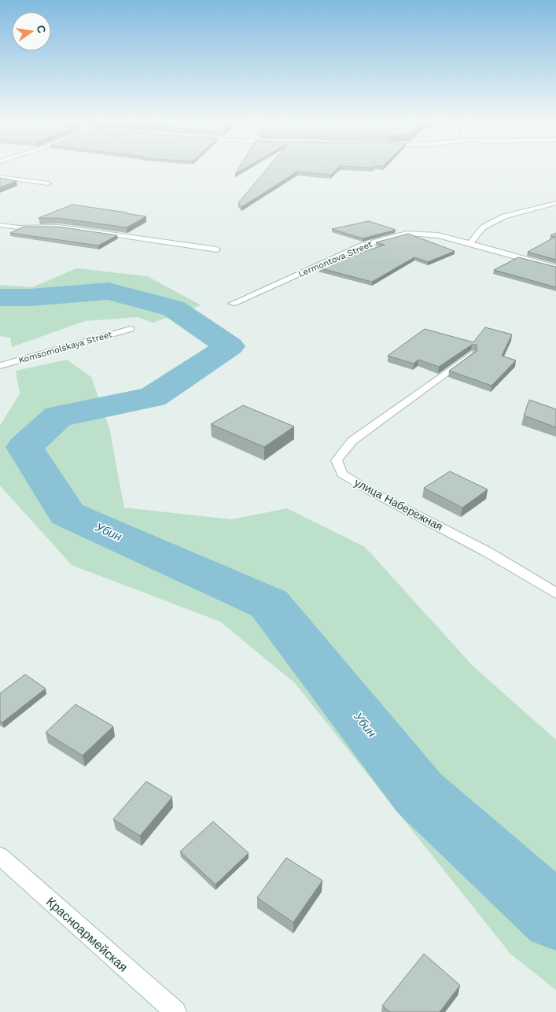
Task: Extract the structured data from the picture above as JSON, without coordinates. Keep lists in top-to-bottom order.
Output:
{
  "streets": {
    "street": [
      "Lermontova Street",
      "Komsomolskaya Street",
      "улица Набережная",
      "Красноармейская"
    ]
  },
  "water": ["Убин"],
  "north": "right"
}
